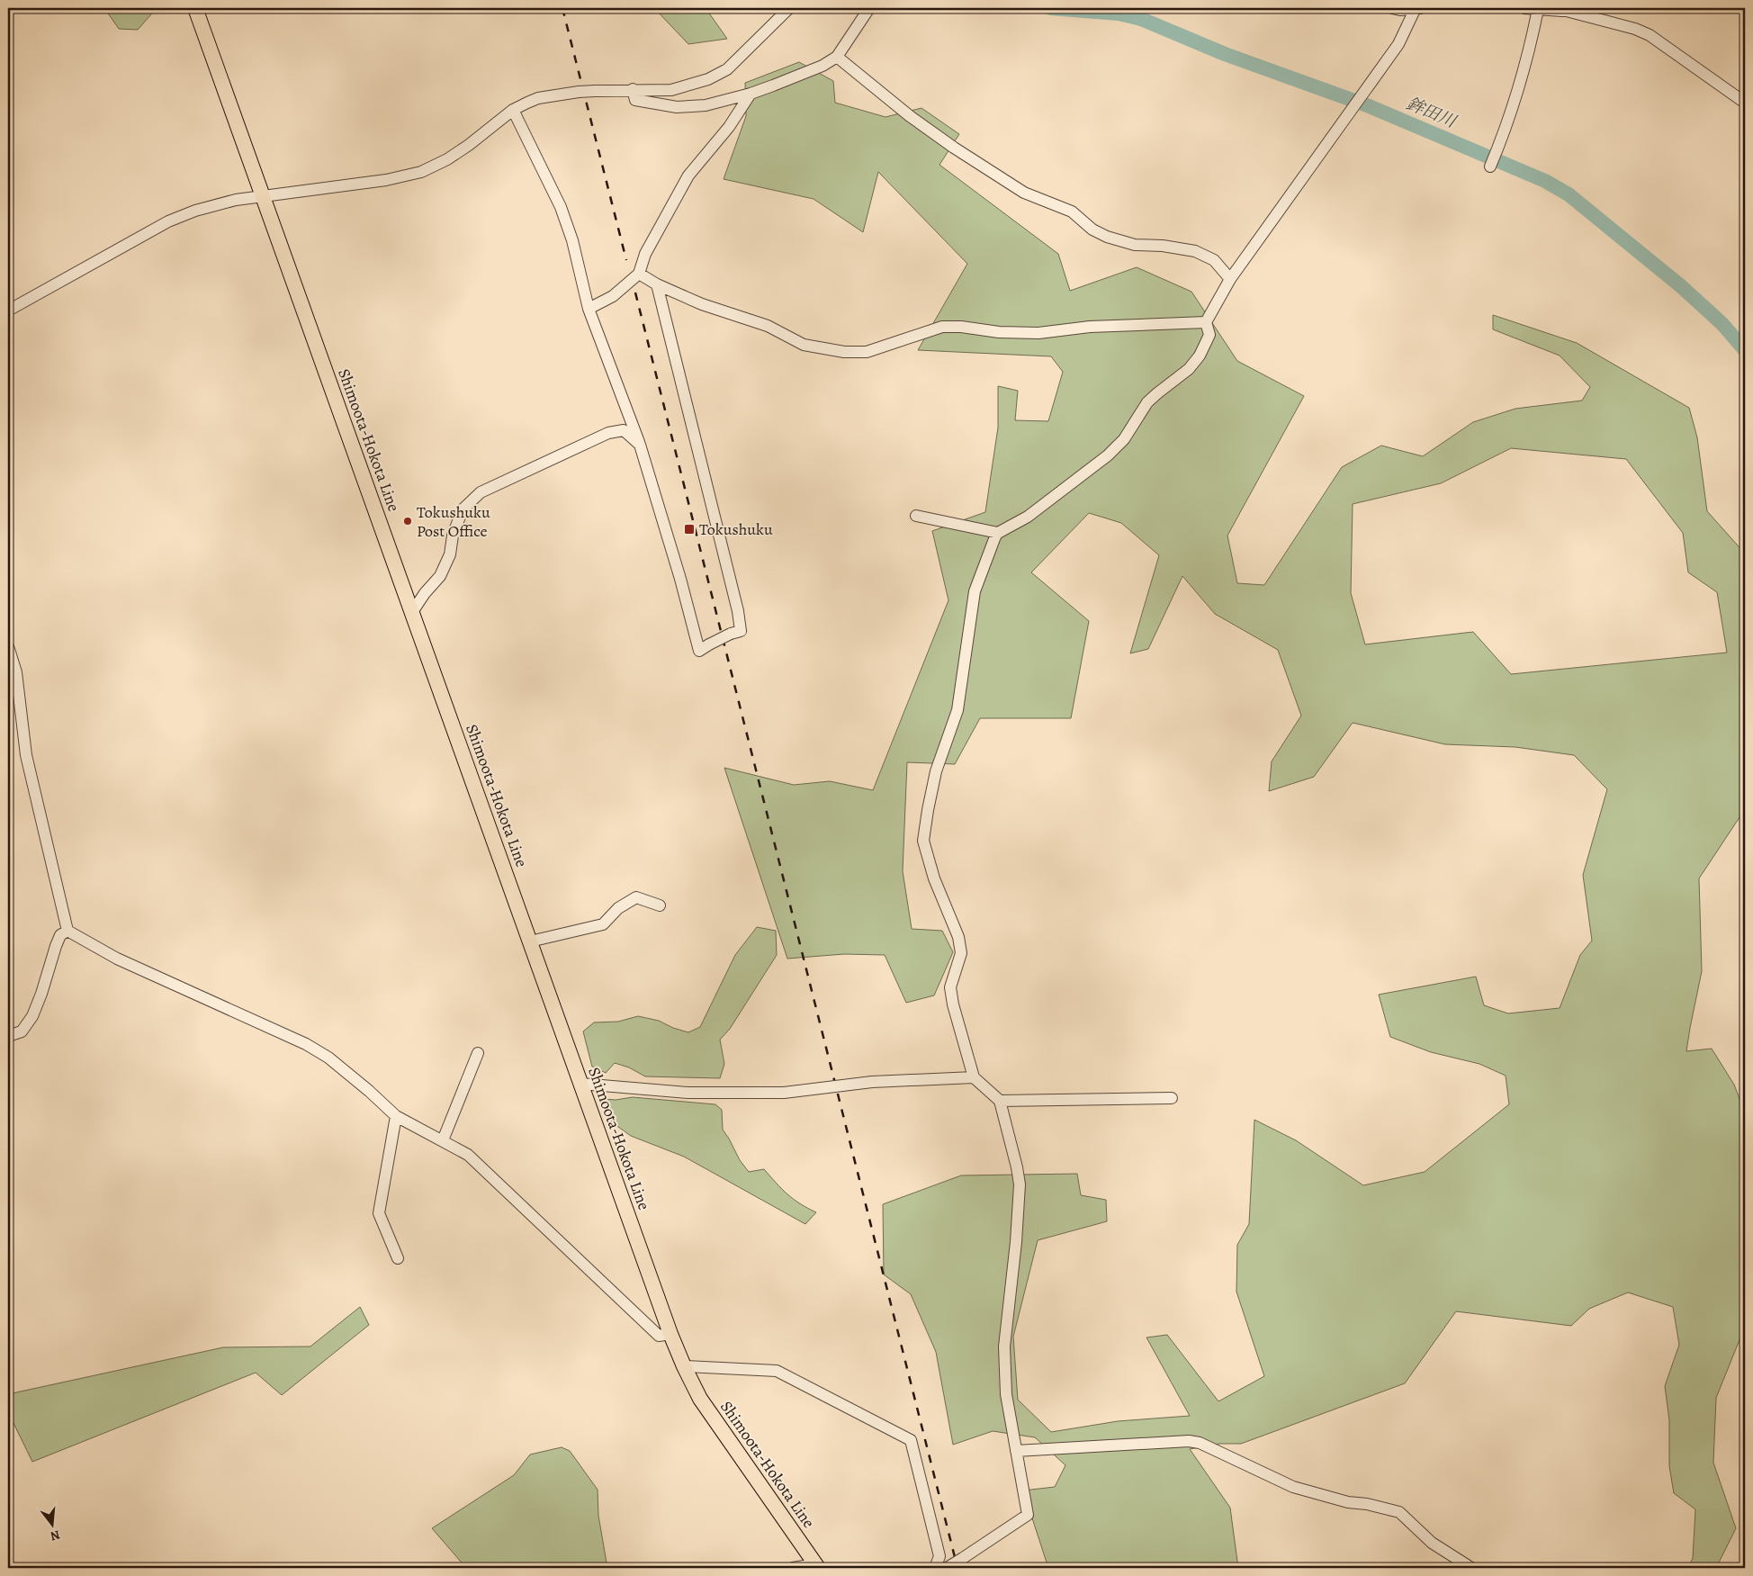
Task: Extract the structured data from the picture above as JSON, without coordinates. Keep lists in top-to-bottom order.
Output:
{
  "streets": {
    "main road": ["Shimoota-Hokota Line"]
  },
  "water": ["鉾田川"],
  "places": {
    "other": ["Tokushuku Post Office"],
    "transit": ["Tokushuku"]
  },
  "north": "bottom"
}
